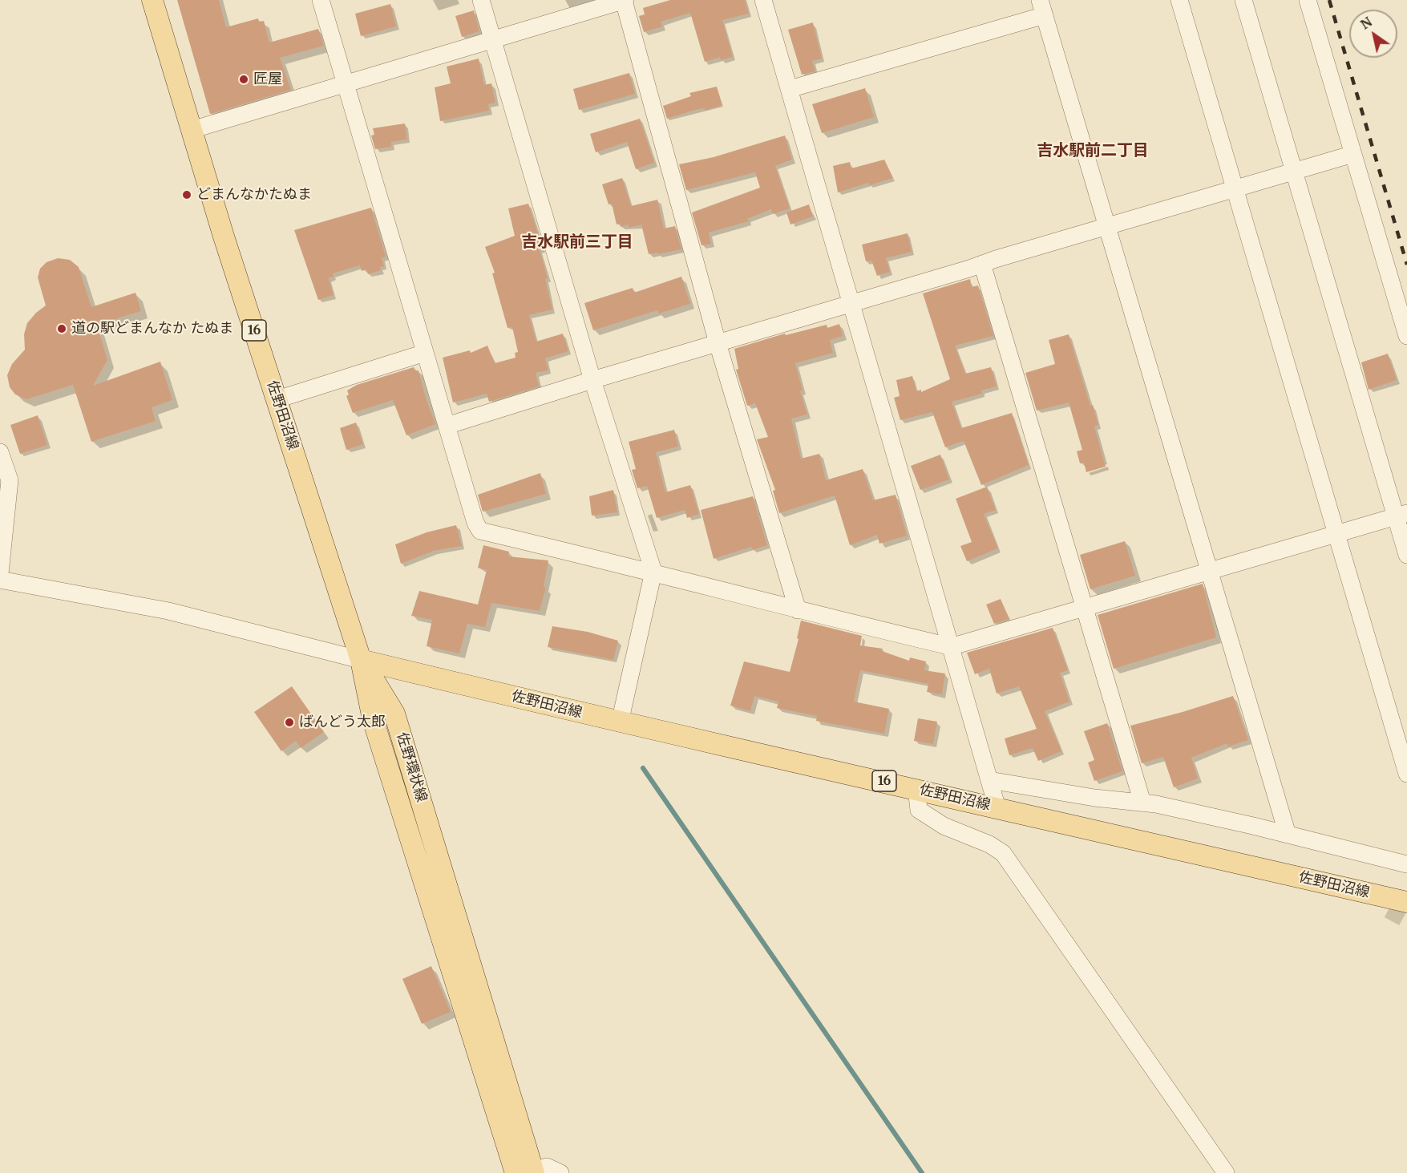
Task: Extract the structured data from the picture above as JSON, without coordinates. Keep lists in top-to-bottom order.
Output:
{
  "streets": {
    "main road": ["16", "佐野田沼線", "佐野環状線"]
  },
  "crossings": [
    ["佐野田沼線", "佐野環状線"]
  ],
  "districts": ["吉水駅前二丁目", "吉水駅前三丁目"],
  "places": [
    "匠屋",
    "どまんなかたぬま",
    "道の駅どまんなか たぬま",
    "ばんどう太郎"
  ],
  "north": "top left"
}
